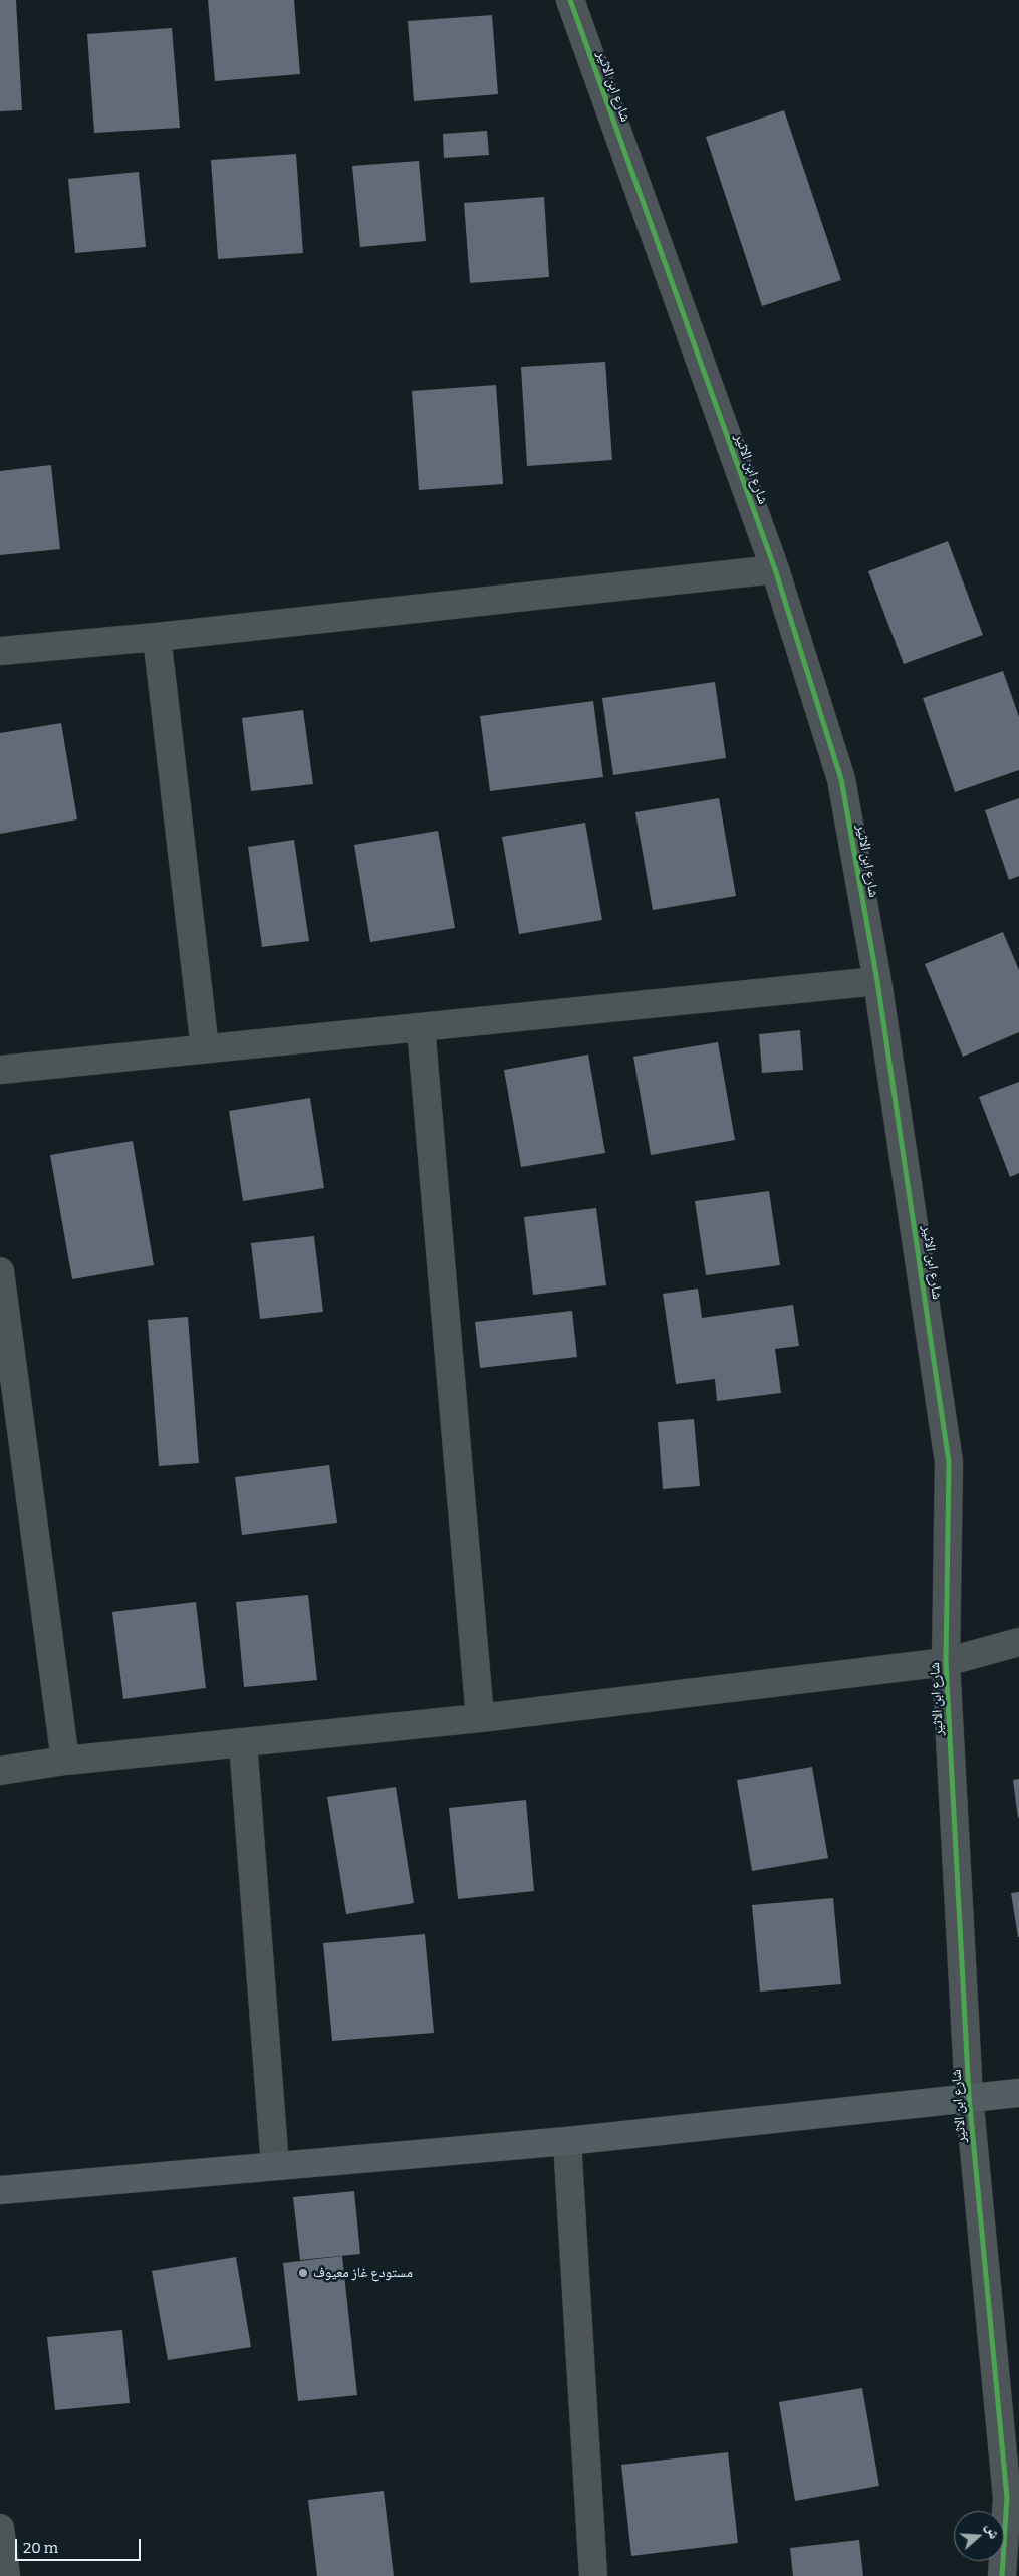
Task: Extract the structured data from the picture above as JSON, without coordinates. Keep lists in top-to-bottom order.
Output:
{
  "streets": {
    "street": ["شارع ابن الاثير"]
  },
  "places": ["مستودع غاز معيوف"],
  "scale_bar": "20 m",
  "north": "right"
}
